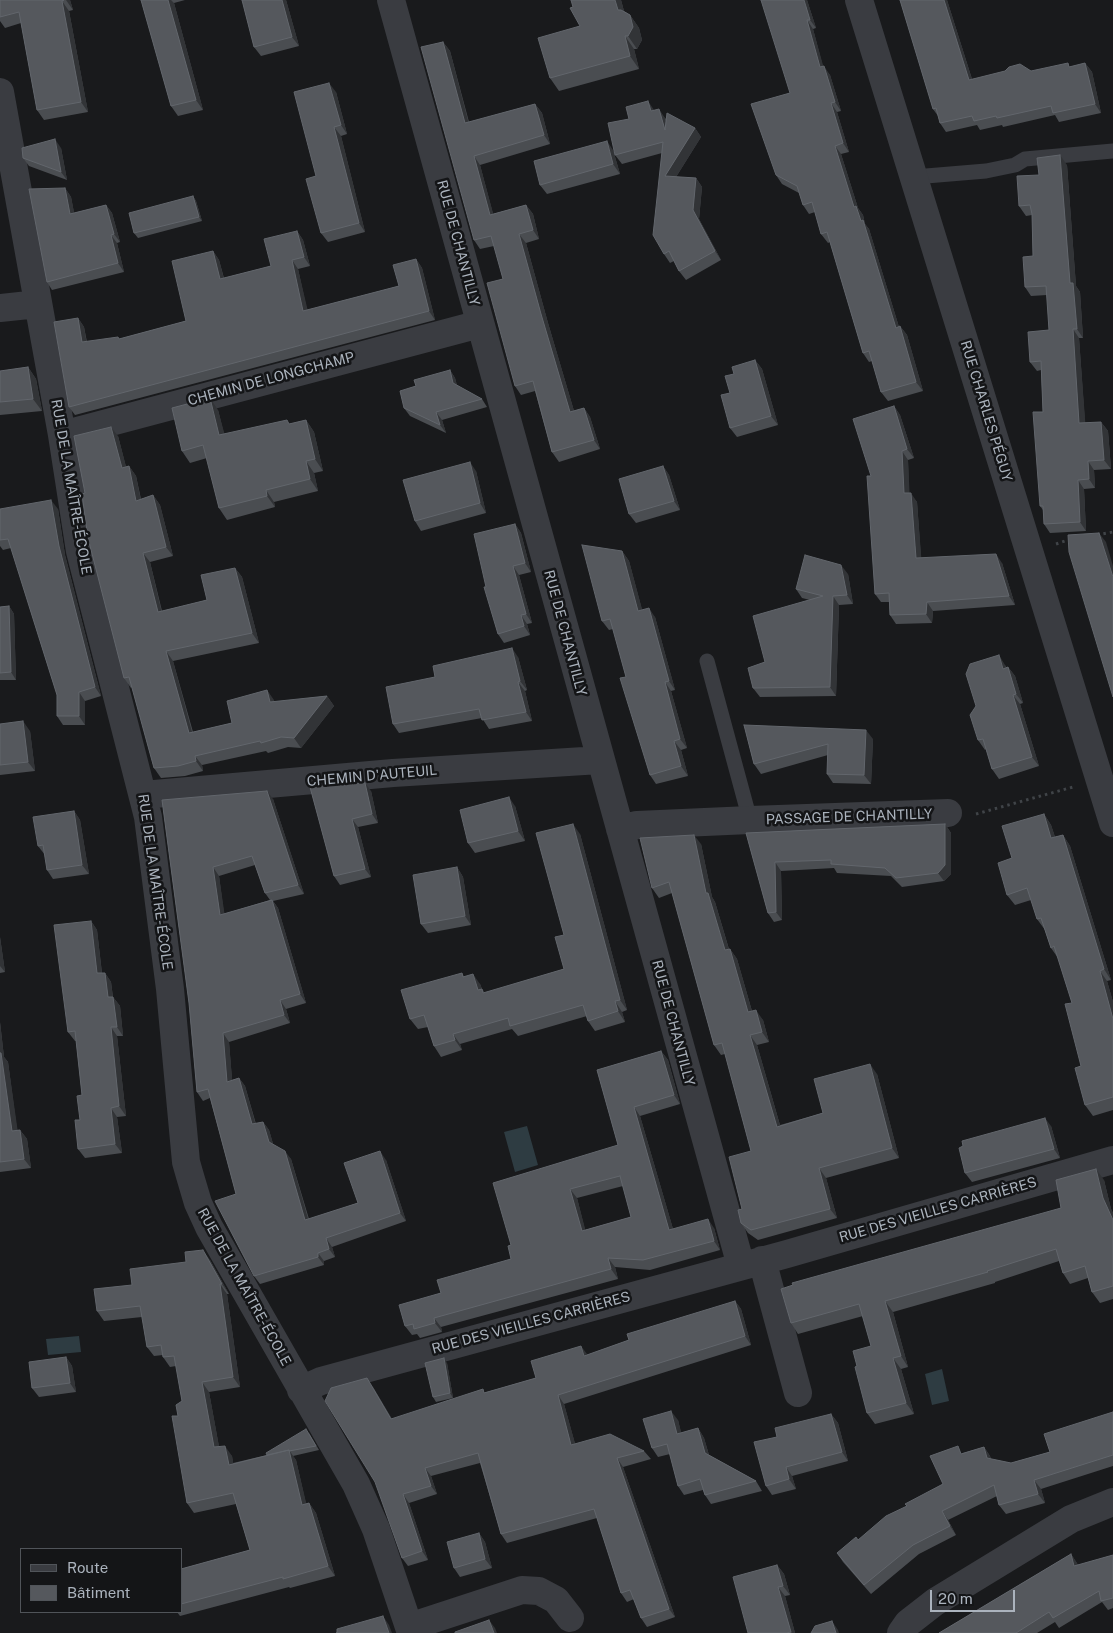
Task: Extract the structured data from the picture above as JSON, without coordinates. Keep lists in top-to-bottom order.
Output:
{
  "streets": {
    "street": [
      "RUE DE CHANTILLY",
      "CHEMIN DE LONGCHAMP",
      "RUE CHARLES PÉGUY",
      "RUE DE LA MAÎTRE-ÉCOLE",
      "CHEMIN D'AUTEUIL",
      "PASSAGE DE CHANTILLY",
      "RUE DES VIEILLES CARRIÈRES"
    ]
  },
  "crossings": [
    ["RUE DE CHANTILLY", "CHEMIN DE LONGCHAMP"],
    ["RUE DE CHANTILLY", "CHEMIN D'AUTEUIL"],
    ["RUE DE CHANTILLY", "PASSAGE DE CHANTILLY"],
    ["RUE DE CHANTILLY", "RUE DES VIEILLES CARRIÈRES"],
    ["CHEMIN DE LONGCHAMP", "RUE DE LA MAÎTRE-ÉCOLE"],
    ["RUE DE LA MAÎTRE-ÉCOLE", "CHEMIN D'AUTEUIL"],
    ["RUE DE LA MAÎTRE-ÉCOLE", "RUE DES VIEILLES CARRIÈRES"]
  ],
  "legend": ["Route", "Bâtiment"],
  "scale_bar": "20 m"
}
